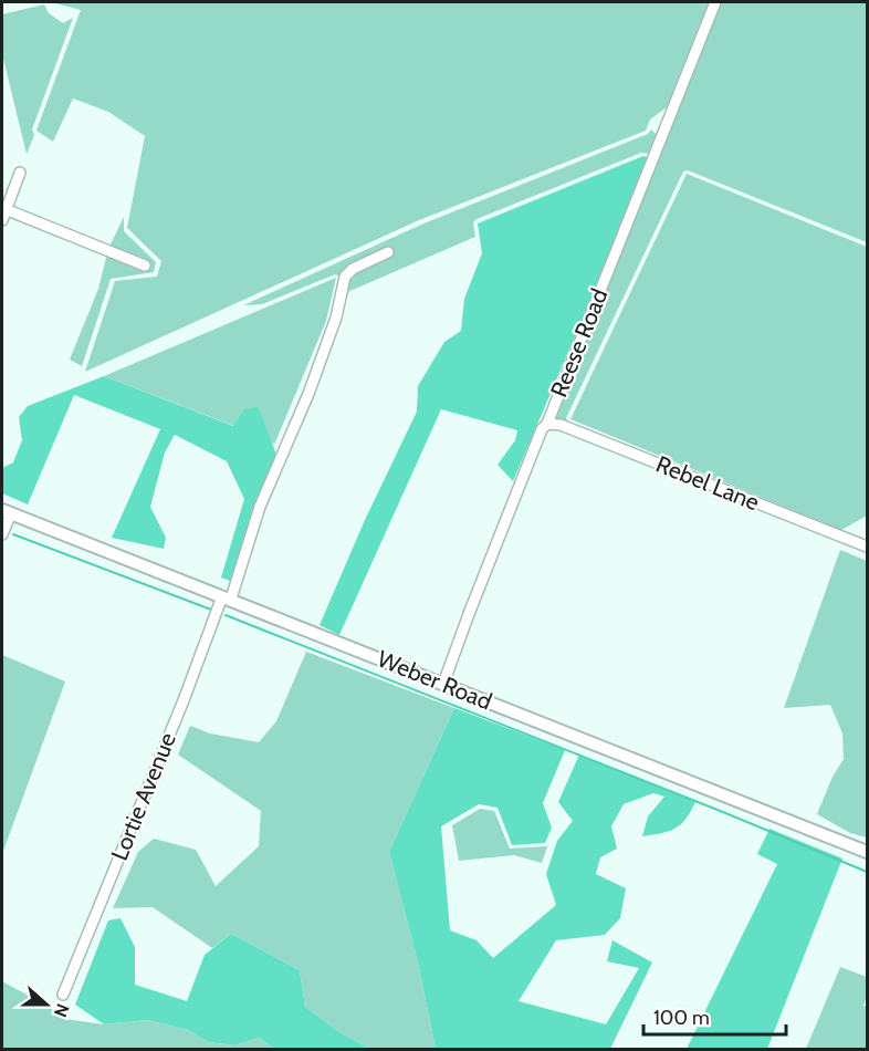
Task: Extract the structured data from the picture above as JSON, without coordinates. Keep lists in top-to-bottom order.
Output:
{
  "streets": {
    "street": [
      "Reese Road",
      "Rebel Lane",
      "Weber Road",
      "Lortie Avenue"
    ]
  },
  "crossings": [
    ["Reese Road", "Rebel Lane"],
    ["Reese Road", "Weber Road"],
    ["Weber Road", "Lortie Avenue"]
  ],
  "scale_bar": "100 m",
  "north": "right"
}
